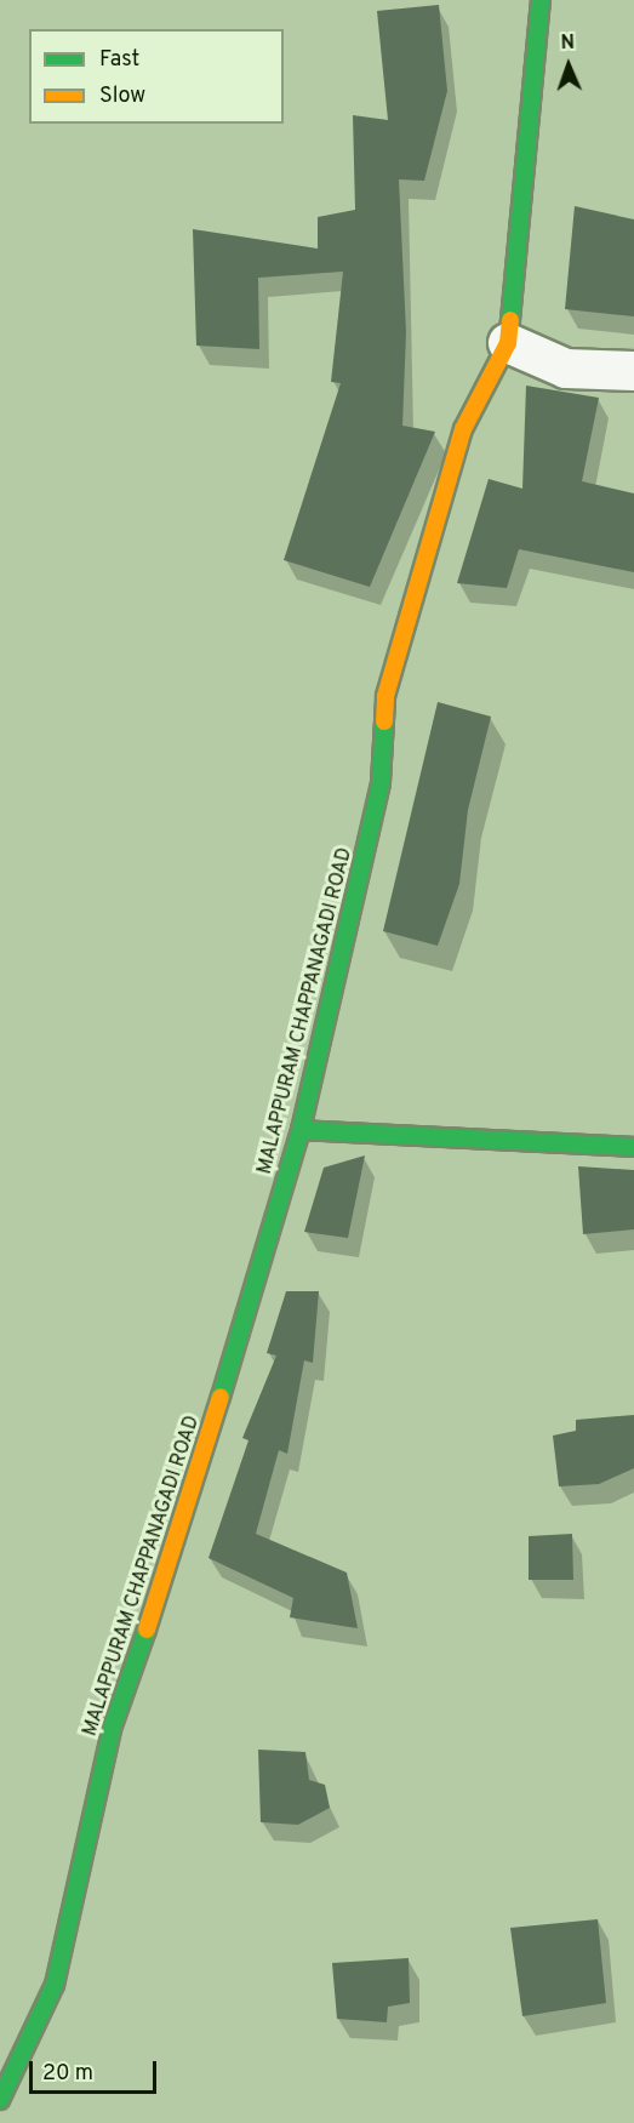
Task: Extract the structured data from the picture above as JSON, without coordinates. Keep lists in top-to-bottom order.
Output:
{
  "streets": {
    "street": ["MALAPPURAM CHAPPANAGADI ROAD"]
  },
  "legend": ["Fast", "Slow"],
  "scale_bar": "20 m",
  "north": "top"
}
